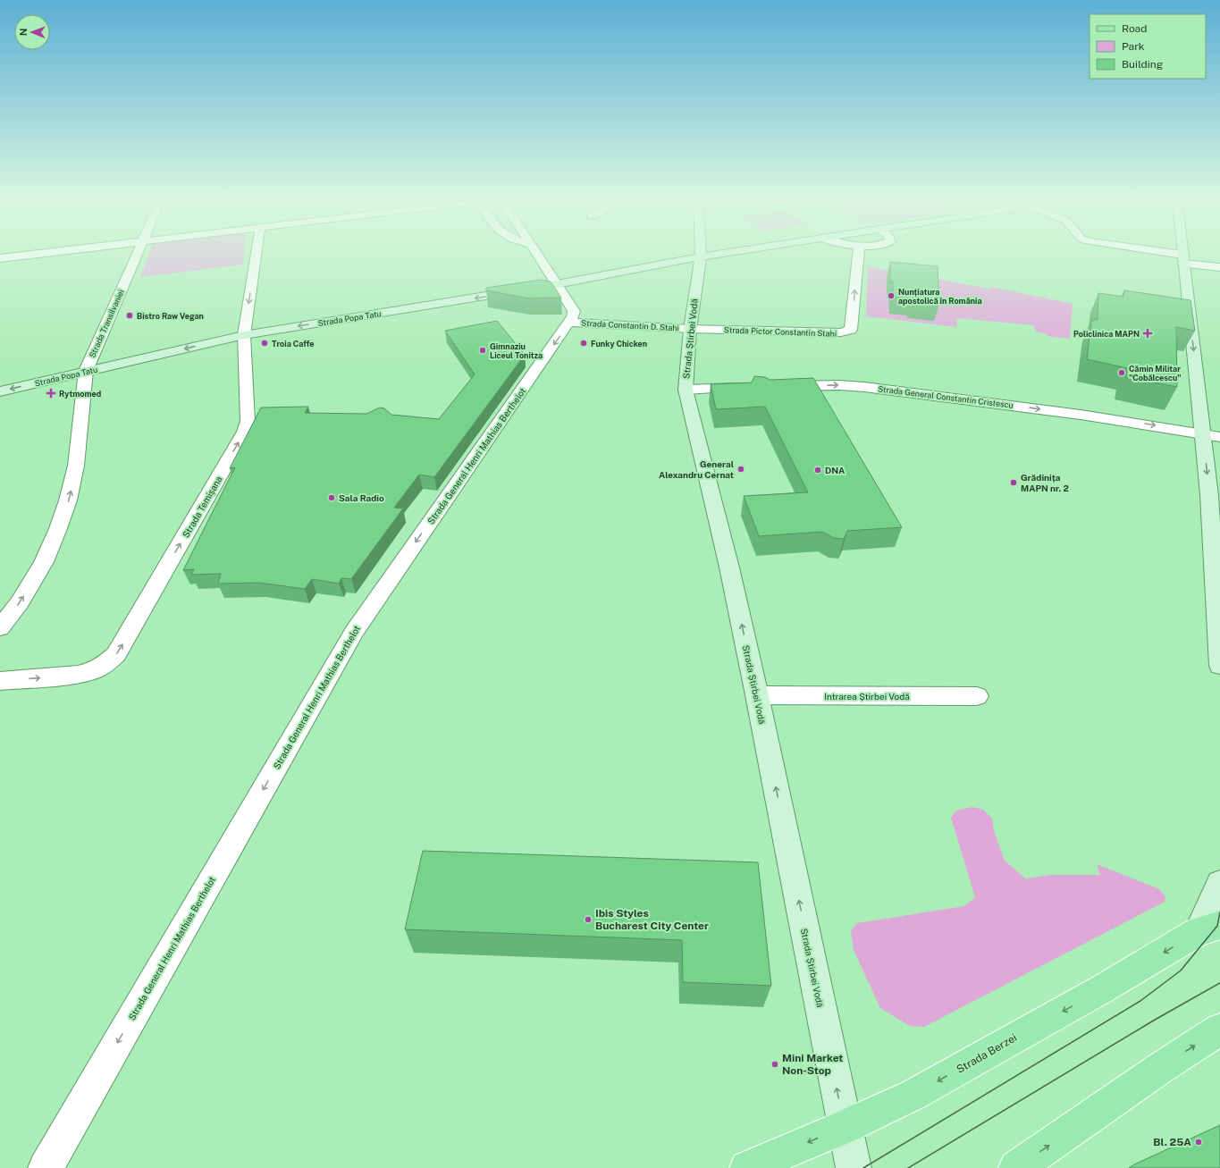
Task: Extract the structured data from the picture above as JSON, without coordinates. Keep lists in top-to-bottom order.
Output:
{
  "streets": {
    "main road": ["Strada Berzei"],
    "street": [
      "Strada Popa Tatu",
      "Strada Transilvaniei",
      "Strada Constantin D. Stahi",
      "Strada Pictor Constantin Stahi",
      "Strada Știrbei Vodă",
      "Strada General Constantin Cristescu",
      "Strada General Henri Mathias Berthelot",
      "Strada Temișana",
      "Intrarea Știrbei Vodă"
    ]
  },
  "crossings": [
    ["Strada Popa Tatu", "Strada Transilvaniei"],
    ["Strada Popa Tatu", "Strada Știrbei Vodă"],
    ["Strada Popa Tatu", "Strada General Henri Mathias Berthelot"],
    ["Strada Popa Tatu", "Strada Temișana"],
    ["Strada Constantin D. Stahi", "Strada Pictor Constantin Stahi"],
    ["Strada Constantin D. Stahi", "Strada Știrbei Vodă"],
    ["Strada Constantin D. Stahi", "Strada General Henri Mathias Berthelot"],
    ["Strada Pictor Constantin Stahi", "Strada Știrbei Vodă"],
    ["Strada Știrbei Vodă", "Intrarea Știrbei Vodă"],
    ["Strada Știrbei Vodă", "Strada Berzei"]
  ],
  "one_way": [
    "Strada Popa Tatu",
    "Strada Transilvaniei",
    "Strada Știrbei Vodă",
    "Strada General Constantin Cristescu",
    "Strada General Henri Mathias Berthelot"
  ],
  "places": {
    "other": [
      "Nunțiatura apostolică în România",
      "Bistro Raw Vegan",
      "Troia Caffe",
      "Funky Chicken",
      "Gimnaziu Liceul Tonitza",
      "Cămin Militar \"Cobălcescu\"",
      "General Alexandru Cernat",
      "DNA",
      "Grădinița MAPN nr. 2",
      "Sala Radio",
      "Ibis Styles Bucharest City Center",
      "Mini Market Non-Stop",
      "Bl. 25A"
    ],
    "health": ["Policlinica MAPN", "Rytmomed"]
  },
  "legend": ["Road", "Park", "Building"],
  "north": "left"
}
